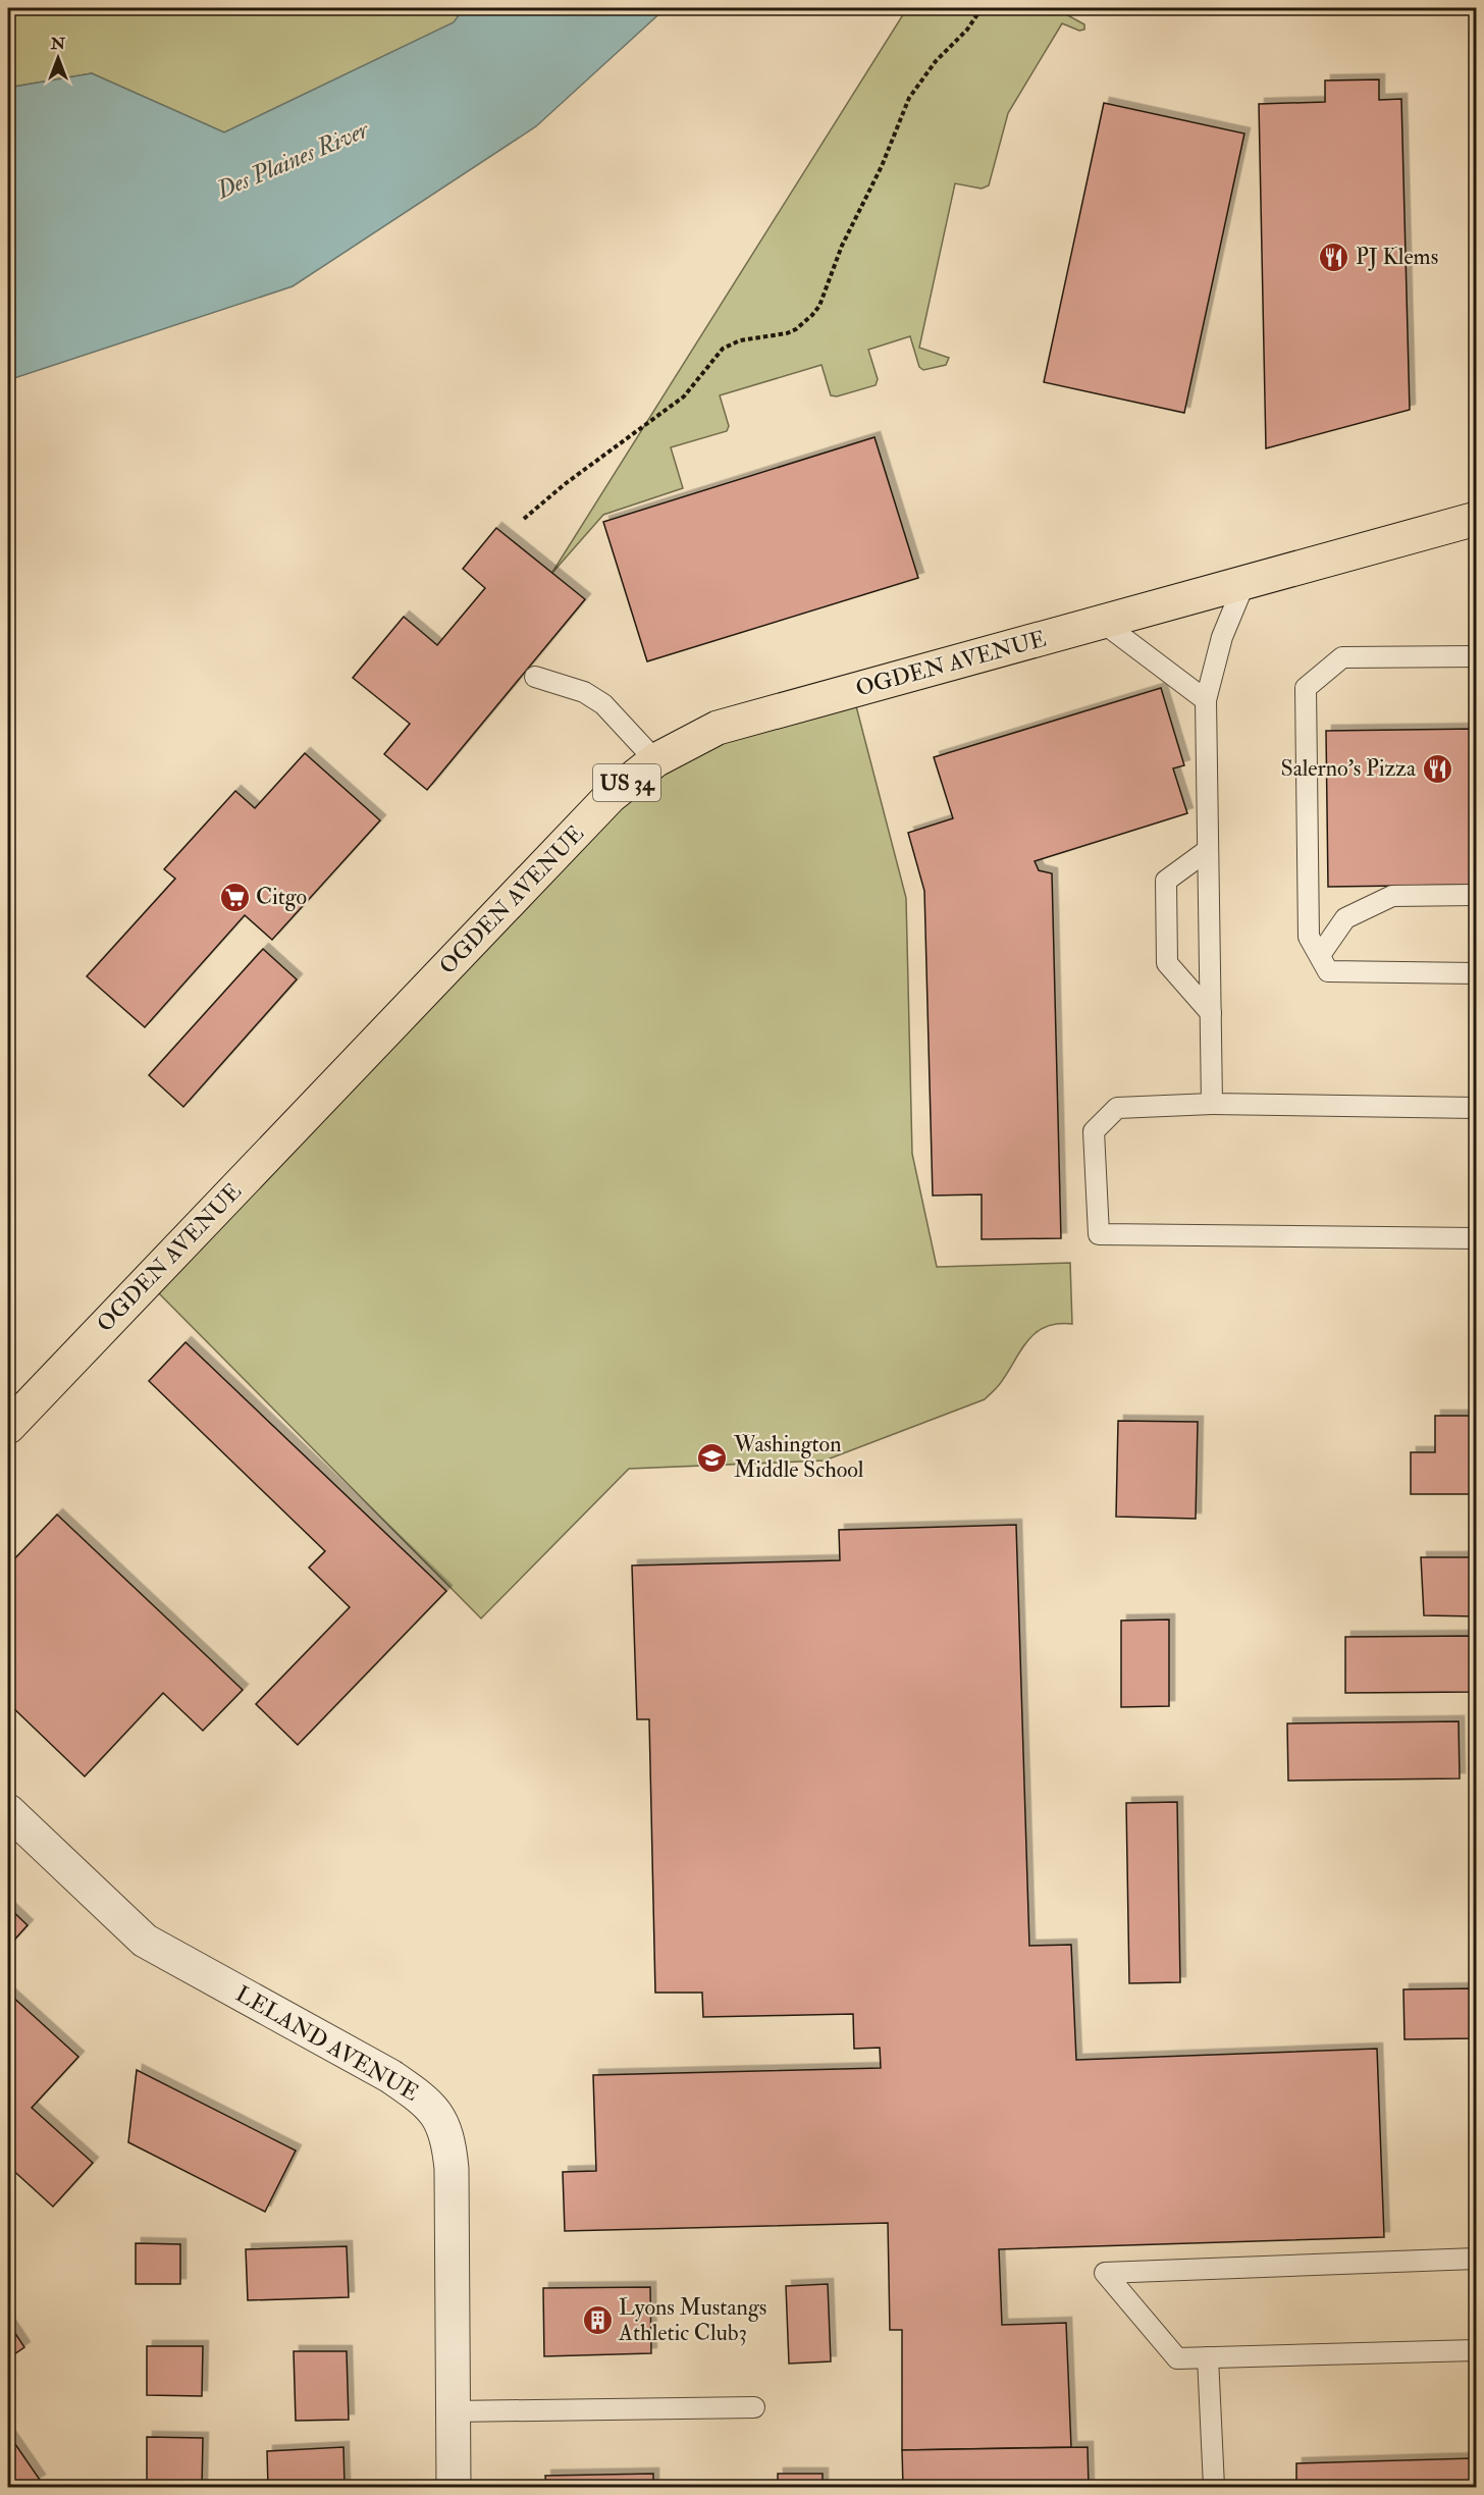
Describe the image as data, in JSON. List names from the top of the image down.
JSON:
{
  "streets": {
    "main road": ["OGDEN AVENUE", "US 34"],
    "street": ["LELAND AVENUE"]
  },
  "water": ["Des Plaines River"],
  "places": {
    "restaurant": ["PJ Klems", "Salerno's Pizza"],
    "supermarket": ["Citgo"],
    "school or university": ["Washington Middle School"],
    "building": ["Lyons Mustangs Athletic Club3"]
  },
  "north": "top"
}
